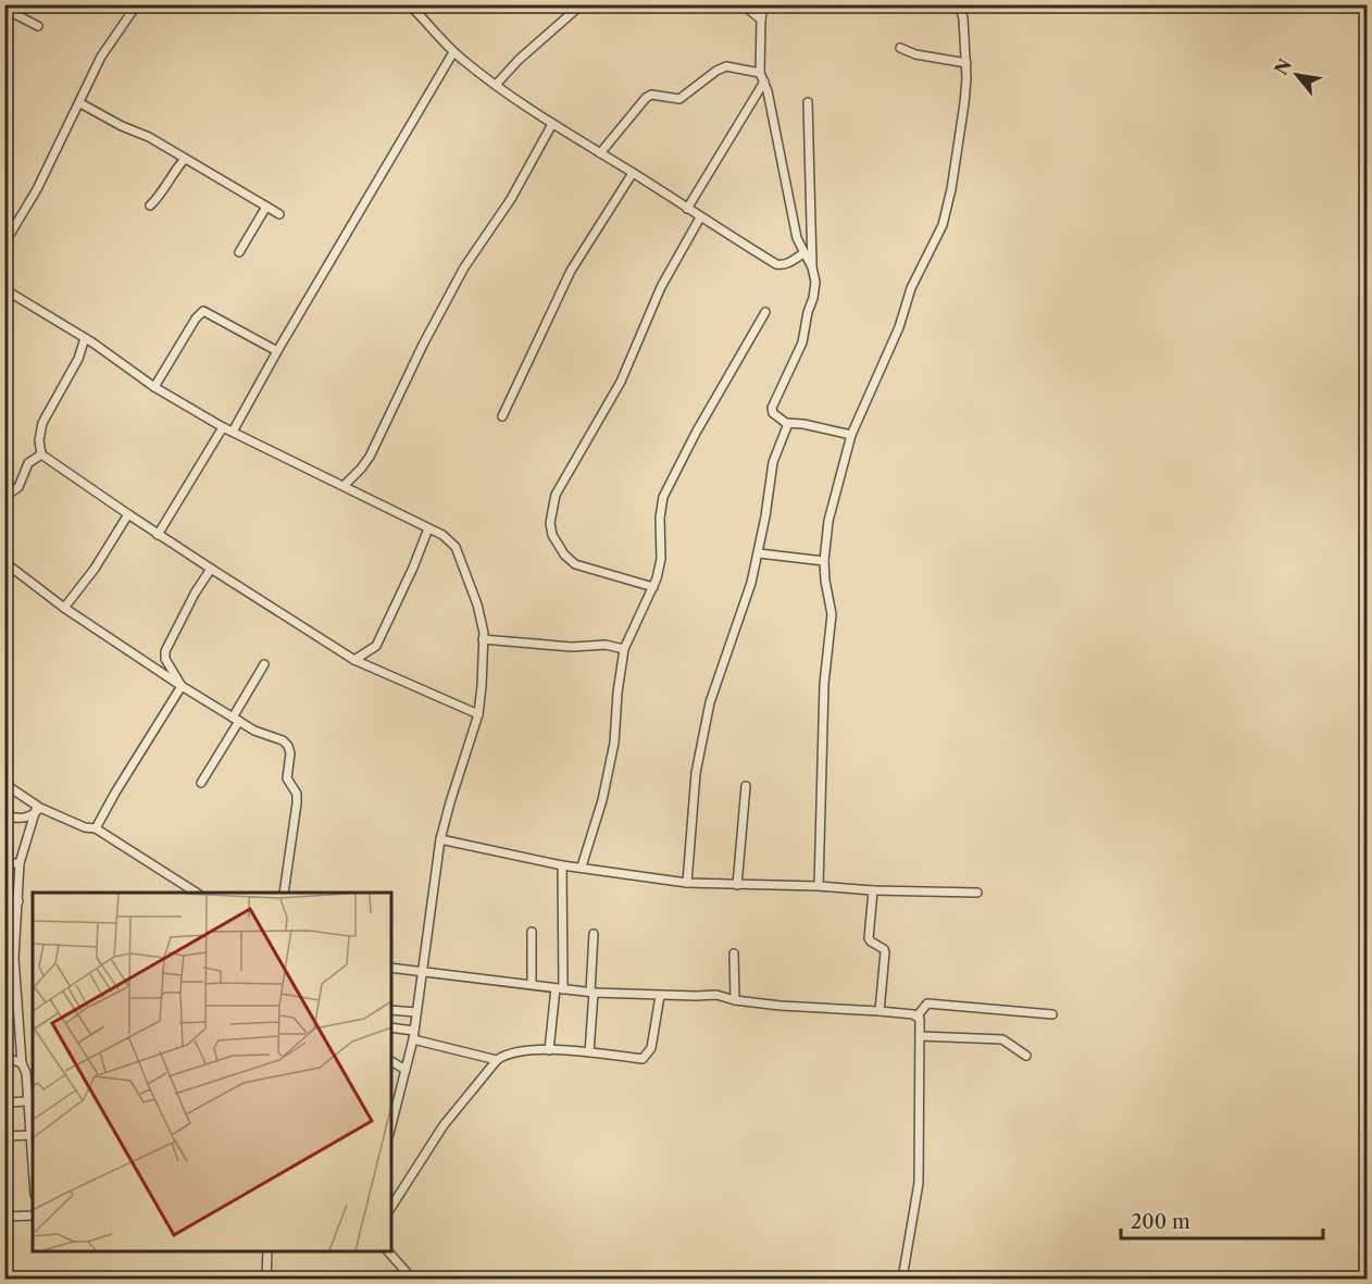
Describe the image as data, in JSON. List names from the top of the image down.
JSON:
{
  "scale_bar": "200 m",
  "north": "top left"
}
